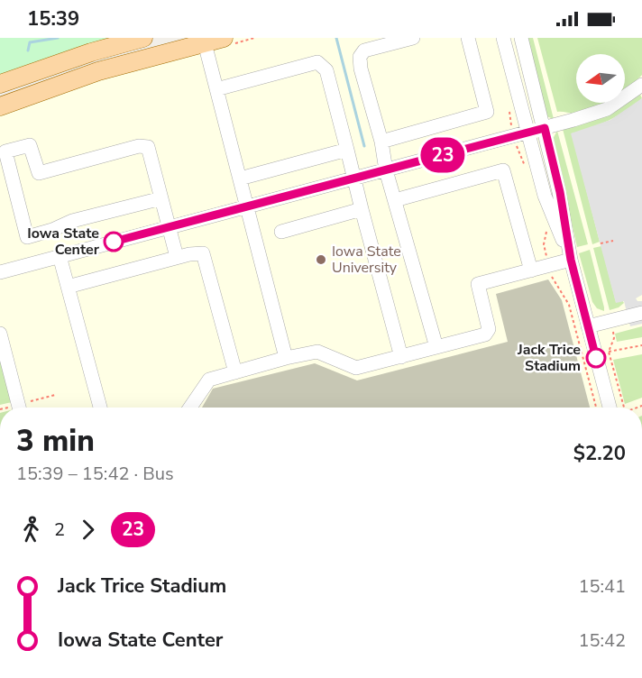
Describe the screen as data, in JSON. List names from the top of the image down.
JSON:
{
  "places": ["Iowa State Center", "Iowa State University", "Jack Trice Stadium"],
  "lines": ["bus line 23"],
  "north": "left",
  "page": {
    "status": "15:39",
    "on_map": "23",
    "heading": ["3 min", "15:39 – 15:42 · Bus", "$2.20"],
    "legs": ["2", "23"],
    "list": [
      {
        "name": "Jack Trice Stadium",
        "value": "15:41"
      },
      {
        "name": "Iowa State Center",
        "value": "15:42"
      }
    ]
  }
}
